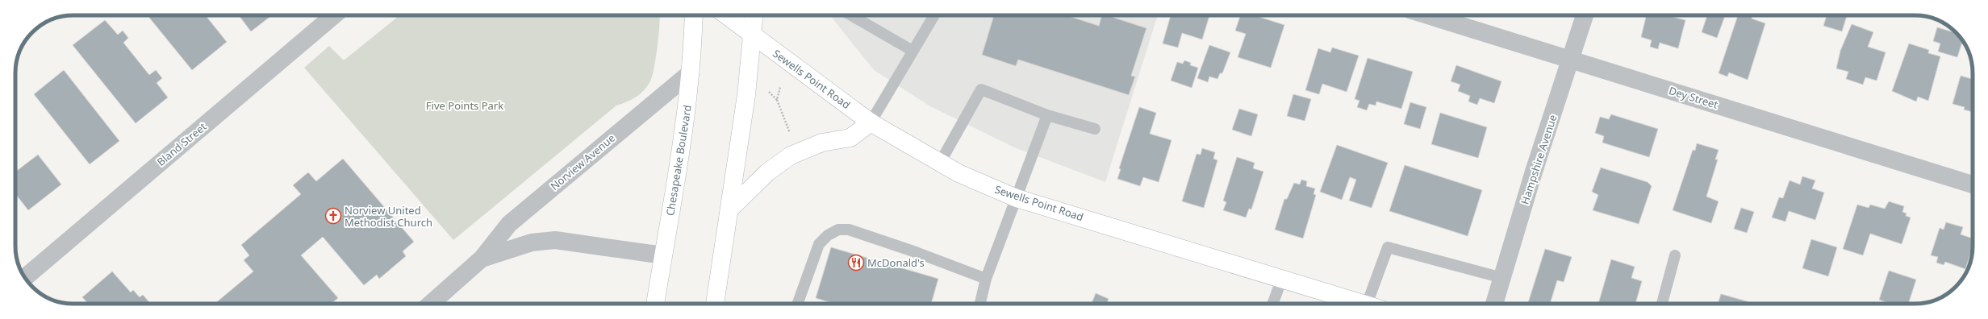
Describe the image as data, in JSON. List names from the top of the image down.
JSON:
{
  "streets": {
    "main road": ["Sewells Point Road", "Chesapeake Boulevard"],
    "street": [
      "Dey Street",
      "Bland Street",
      "Hampshire Avenue",
      "Norview Avenue"
    ]
  },
  "crossings": [
    ["Dey Street", "Hampshire Avenue"],
    ["Chesapeake Boulevard", "Norview Avenue"]
  ],
  "parks": ["Five Points Park"],
  "places": {
    "church": ["Norview United Methodist Church"],
    "restaurant": ["McDonald's"]
  }
}
